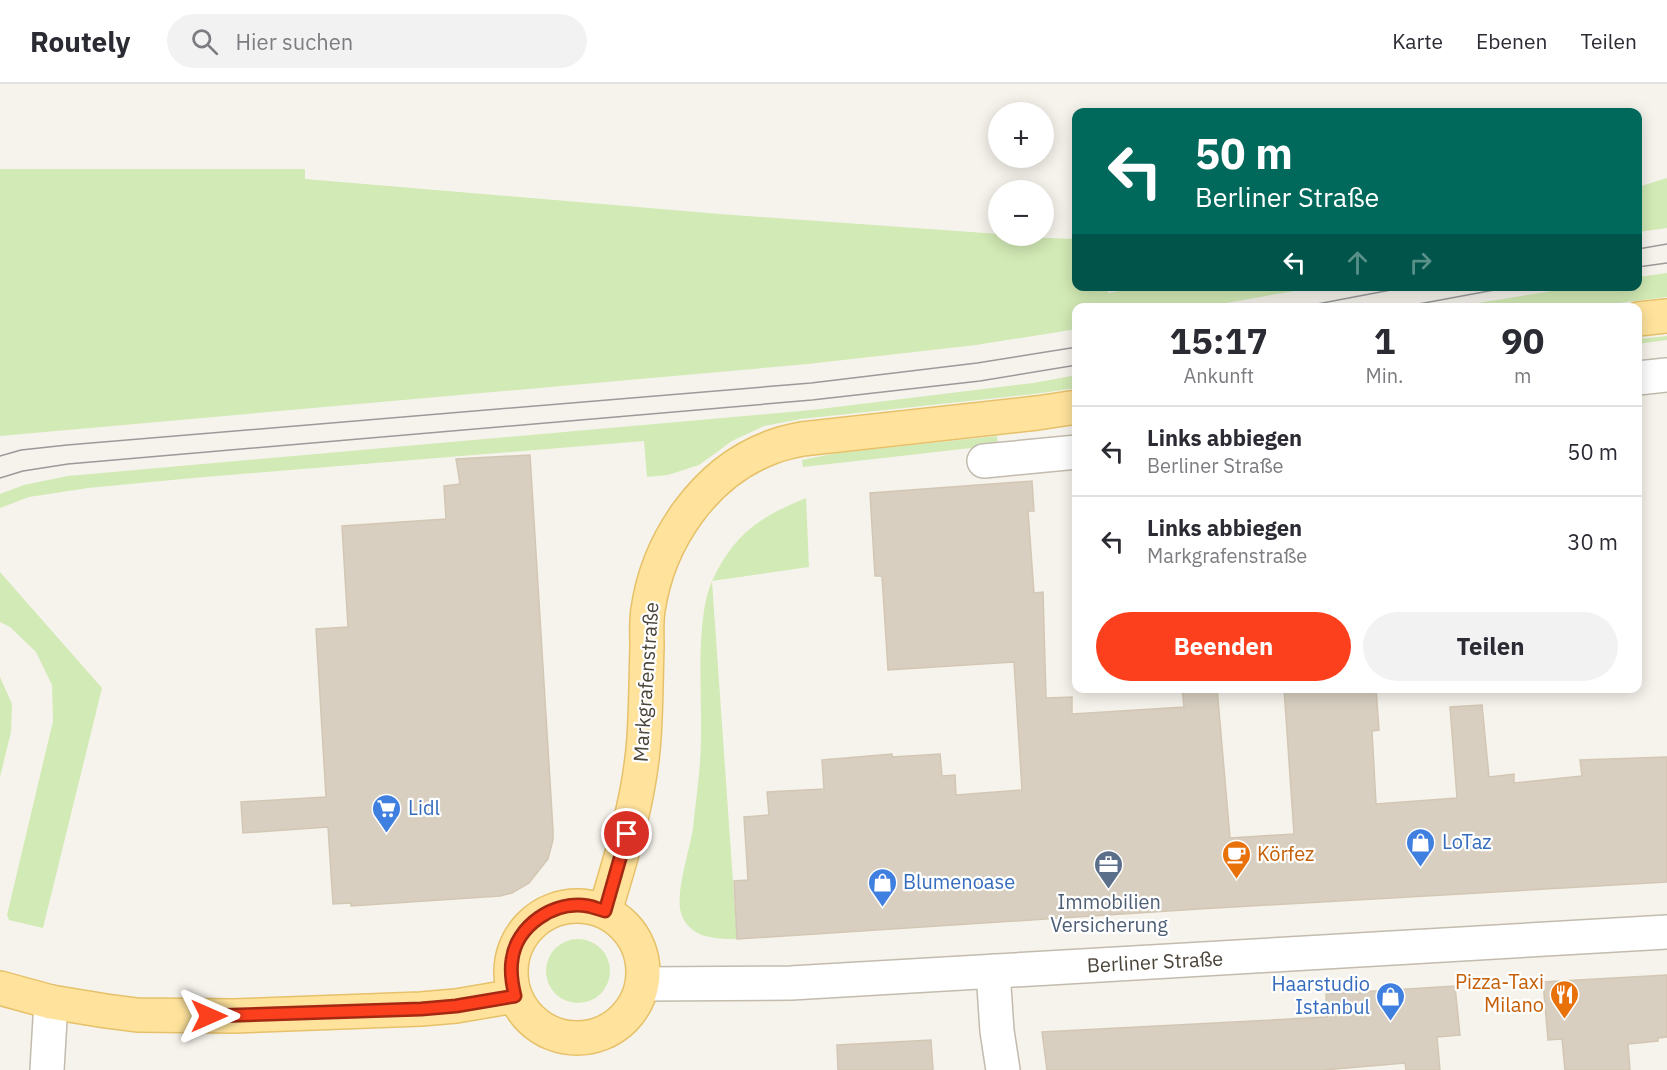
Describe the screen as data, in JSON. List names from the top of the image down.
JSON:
{
  "streets": {
    "main road": ["Markgrafenstraße"],
    "street": ["Berliner Straße"]
  },
  "crossings": [
    ["Markgrafenstraße", "Berliner Straße"]
  ],
  "places": {
    "supermarket": ["Lidl"],
    "shop": ["LoTaz", "Blumenoase", "Haarstudio Istanbul"],
    "cafe": ["Körfez"],
    "office": ["Immobilien Versicherung"],
    "restaurant": ["Pizza-Taxi Milano"]
  },
  "page": {
    "header": "Routely",
    "search": "Hier suchen",
    "nav": ["Karte", "Ebenen", "Teilen"],
    "map_buttons": ["+", "−"],
    "turn": ["50 m", "Berliner Straße"],
    "eta": [
      "15:17",
      "Ankunft",
      "1",
      "Min.",
      "90",
      "m"
    ],
    "list": [
      {
        "name": "Links abbiegen",
        "note": "Berliner Straße",
        "value": "50 m"
      },
      {
        "name": "Links abbiegen",
        "note": "Markgrafenstraße",
        "value": "30 m"
      }
    ],
    "buttons": ["Beenden", "Teilen"]
  }
}
